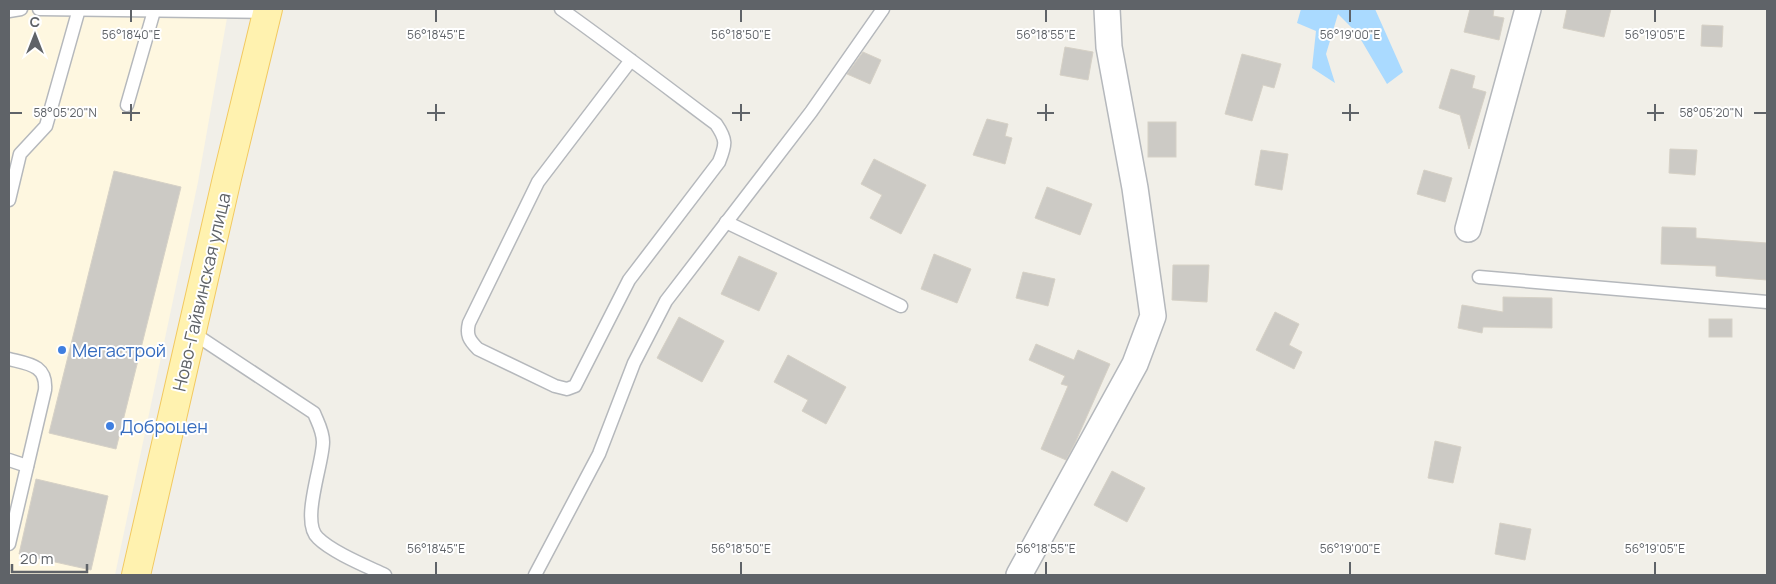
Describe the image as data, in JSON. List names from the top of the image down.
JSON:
{
  "streets": {
    "main road": ["Ново-Гайвинская улица"]
  },
  "places": ["Мегастрой", "Доброцен"],
  "scale_bar": "20 m",
  "north": "top",
  "coordinates": [
    "56°18'40\"E",
    "56°18'45\"E",
    "56°18'50\"E",
    "56°18'55\"E",
    "56°19'00\"E",
    "56°19'05\"E",
    "58°05'20\"N"
  ]
}
